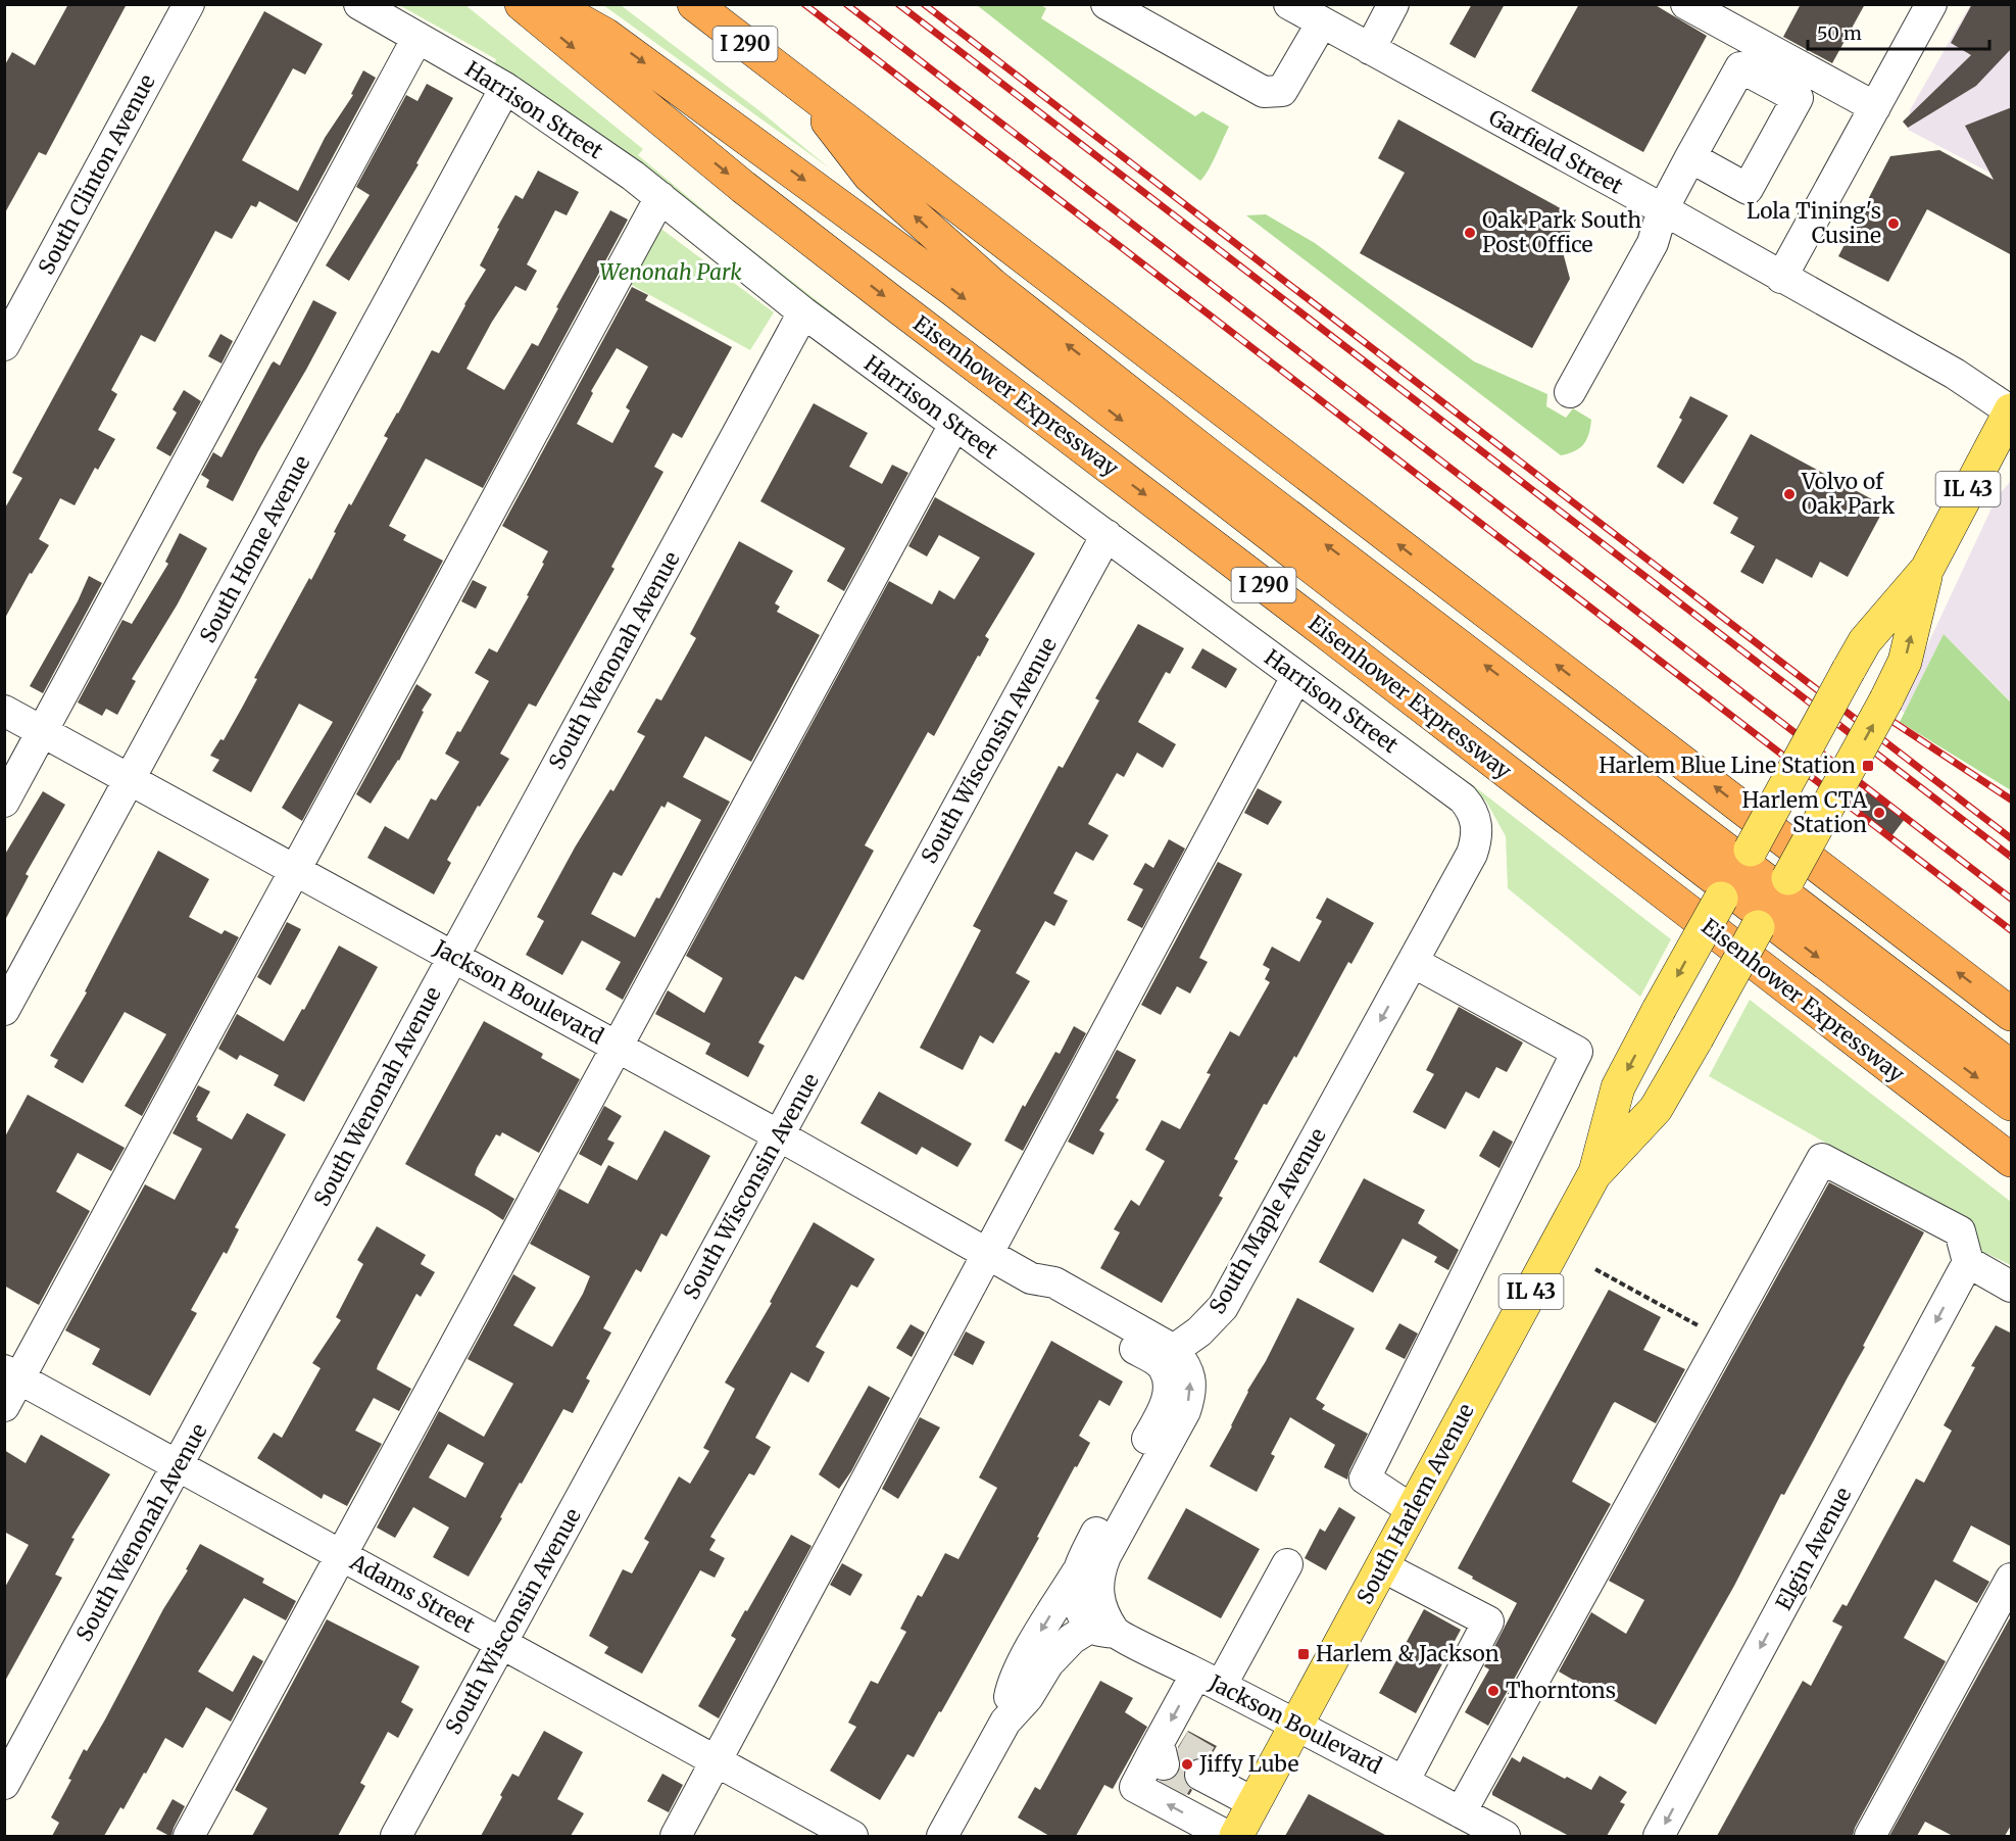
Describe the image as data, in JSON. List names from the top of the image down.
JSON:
{
  "streets": {
    "highway": ["I 290", "Eisenhower Expressway"],
    "main road": ["IL 43", "South Harlem Avenue"],
    "street": [
      "Harrison Street",
      "Garfield Street",
      "South Clinton Avenue",
      "South Home Avenue",
      "South Wenonah Avenue",
      "South Wisconsin Avenue",
      "Jackson Boulevard",
      "South Maple Avenue",
      "Elgin Avenue",
      "Adams Street"
    ]
  },
  "crossings": [
    ["Harrison Street", "South Home Avenue"],
    ["Harrison Street", "South Wenonah Avenue"],
    ["Harrison Street", "South Wisconsin Avenue"],
    ["Harrison Street", "South Maple Avenue"],
    ["Garfield Street", "South Harlem Avenue"],
    ["South Home Avenue", "Jackson Boulevard"],
    ["South Wenonah Avenue", "Jackson Boulevard"],
    ["South Wenonah Avenue", "Adams Street"],
    ["South Wisconsin Avenue", "Jackson Boulevard"],
    ["South Wisconsin Avenue", "Adams Street"],
    ["Jackson Boulevard", "South Maple Avenue"],
    ["Jackson Boulevard", "South Harlem Avenue"]
  ],
  "parks": ["Wenonah Park"],
  "places": {
    "other": [
      "Lola Tining's Cusine",
      "Oak Park South Post Office",
      "Volvo of Oak Park",
      "Harlem CTA Station",
      "Thorntons",
      "Jiffy Lube"
    ],
    "transit": ["Harlem Blue Line Station", "Harlem & Jackson"]
  },
  "scale_bar": "50 m"
}
